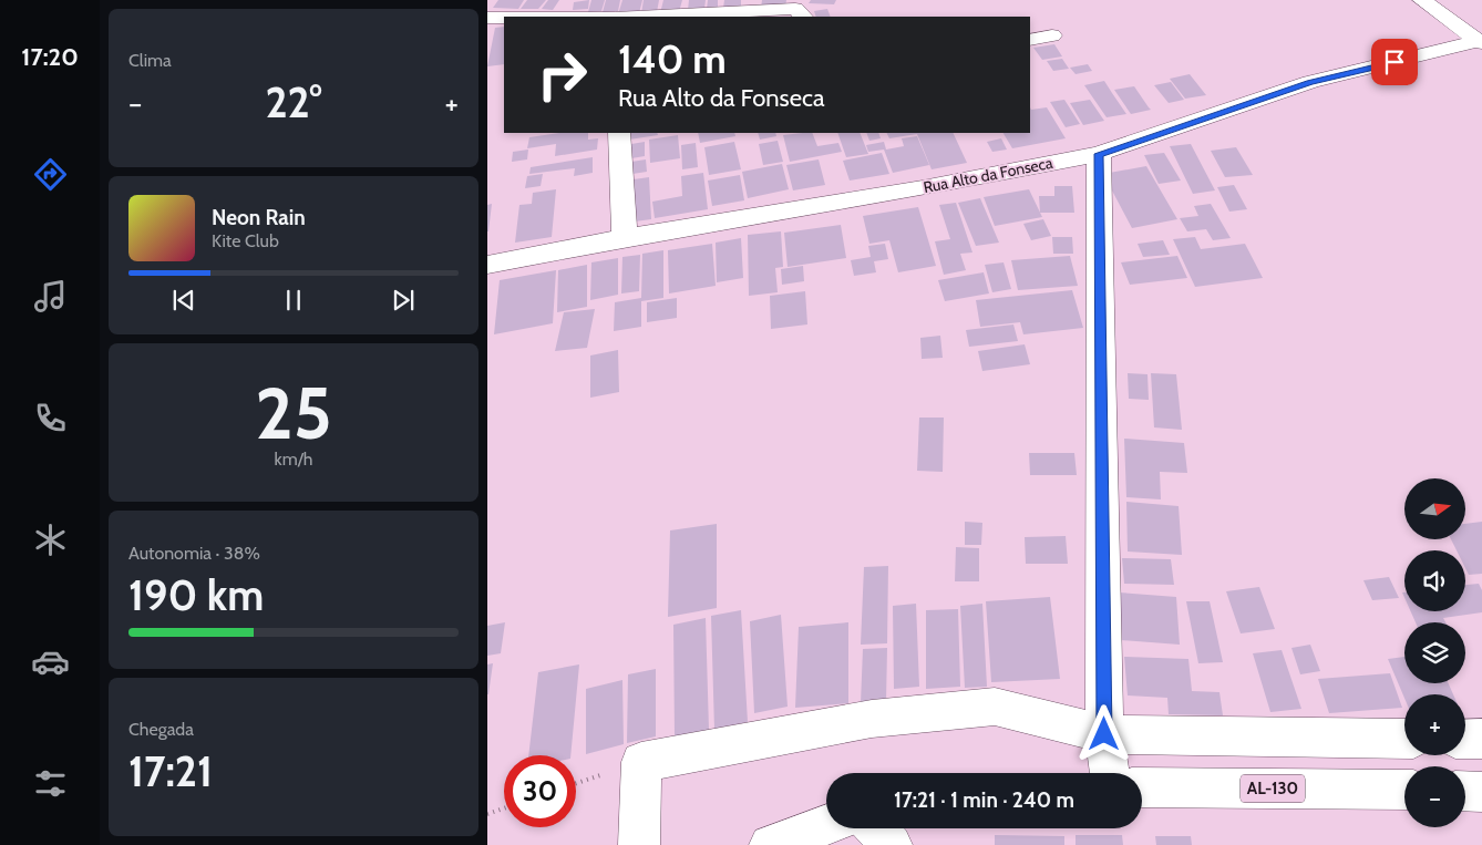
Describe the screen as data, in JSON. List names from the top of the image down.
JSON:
{
  "streets": {
    "street": ["Rua Alto da Fonseca", "AL-130"]
  },
  "north": "right",
  "page": {
    "tabs": "17:20",
    "tile": [
      "Clima",
      ["25", "km/h"],
      ["Autonomia · 38%", "190 km"],
      ["Chegada", "17:21"]
    ],
    "turn": ["140 m", "Rua Alto da Fonseca"],
    "heat": ["−", "22°", "+"],
    "song": ["Neon Rain", "Kite Club"],
    "map_buttons": ["+", "−"],
    "limit": "30",
    "trip": "17:21 · 1 min · 240 m"
  }
}
